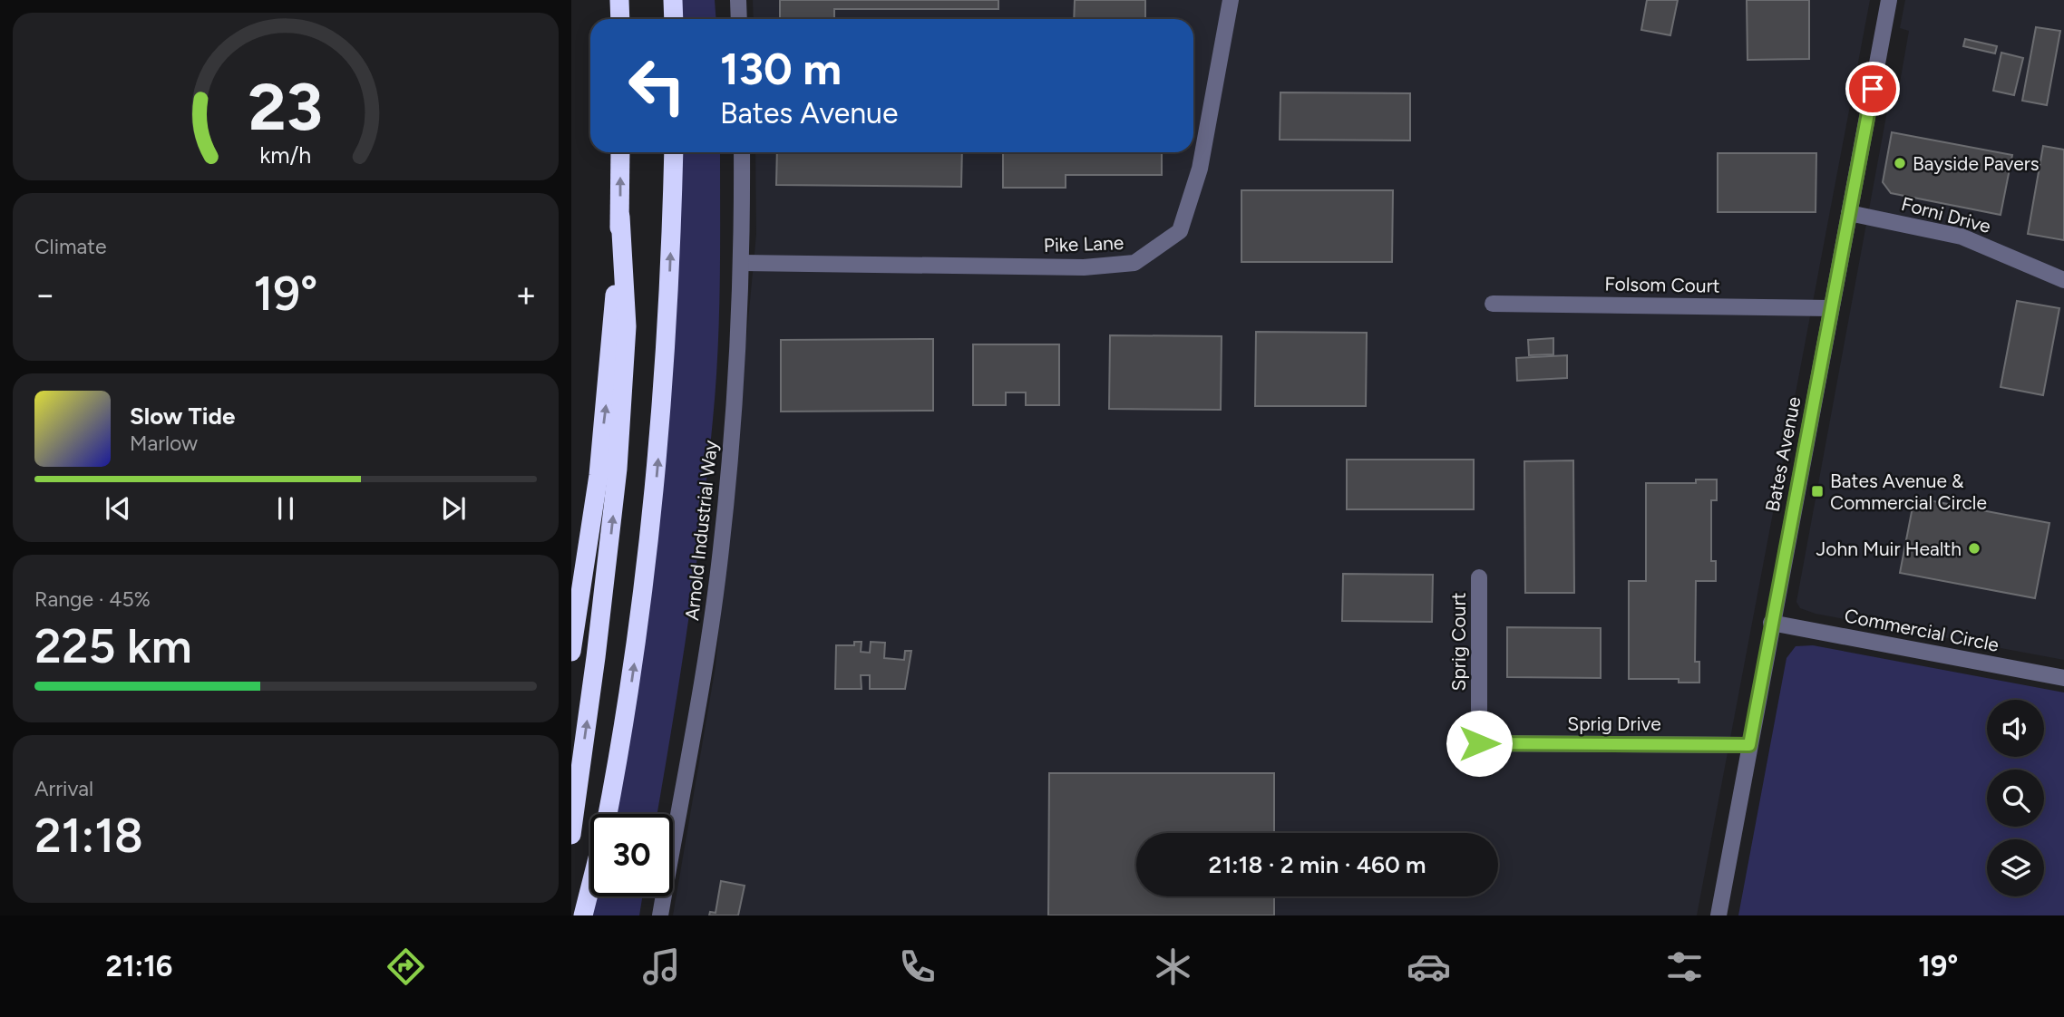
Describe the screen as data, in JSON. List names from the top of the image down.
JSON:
{
  "streets": {
    "street": [
      "Forni Drive",
      "Pike Lane",
      "Folsom Court",
      "Bates Avenue",
      "Arnold Industrial Way",
      "Commercial Circle",
      "Sprig Court",
      "Sprig Drive"
    ]
  },
  "crossings": [
    ["Forni Drive", "Bates Avenue"],
    ["Pike Lane", "Arnold Industrial Way"],
    ["Folsom Court", "Bates Avenue"],
    ["Bates Avenue", "Commercial Circle"],
    ["Bates Avenue", "Sprig Drive"],
    ["Sprig Court", "Sprig Drive"]
  ],
  "places": {
    "other": ["Bayside Pavers", "John Muir Health"],
    "transit": ["Bates Avenue & Commercial Circle"]
  },
  "page": {
    "turn": ["130 m", "Bates Avenue"],
    "tile": [
      "Climate",
      ["Range · 45%", "225 km"],
      ["Arrival", "21:18"]
    ],
    "heat": ["−", "19°", "+"],
    "song": ["Slow Tide", "Marlow"],
    "limit": "30",
    "trip": "21:18 · 2 min · 460 m",
    "tabs": ["21:16", "19°"],
    "gauge": ["23", "km/h"]
  }
}
